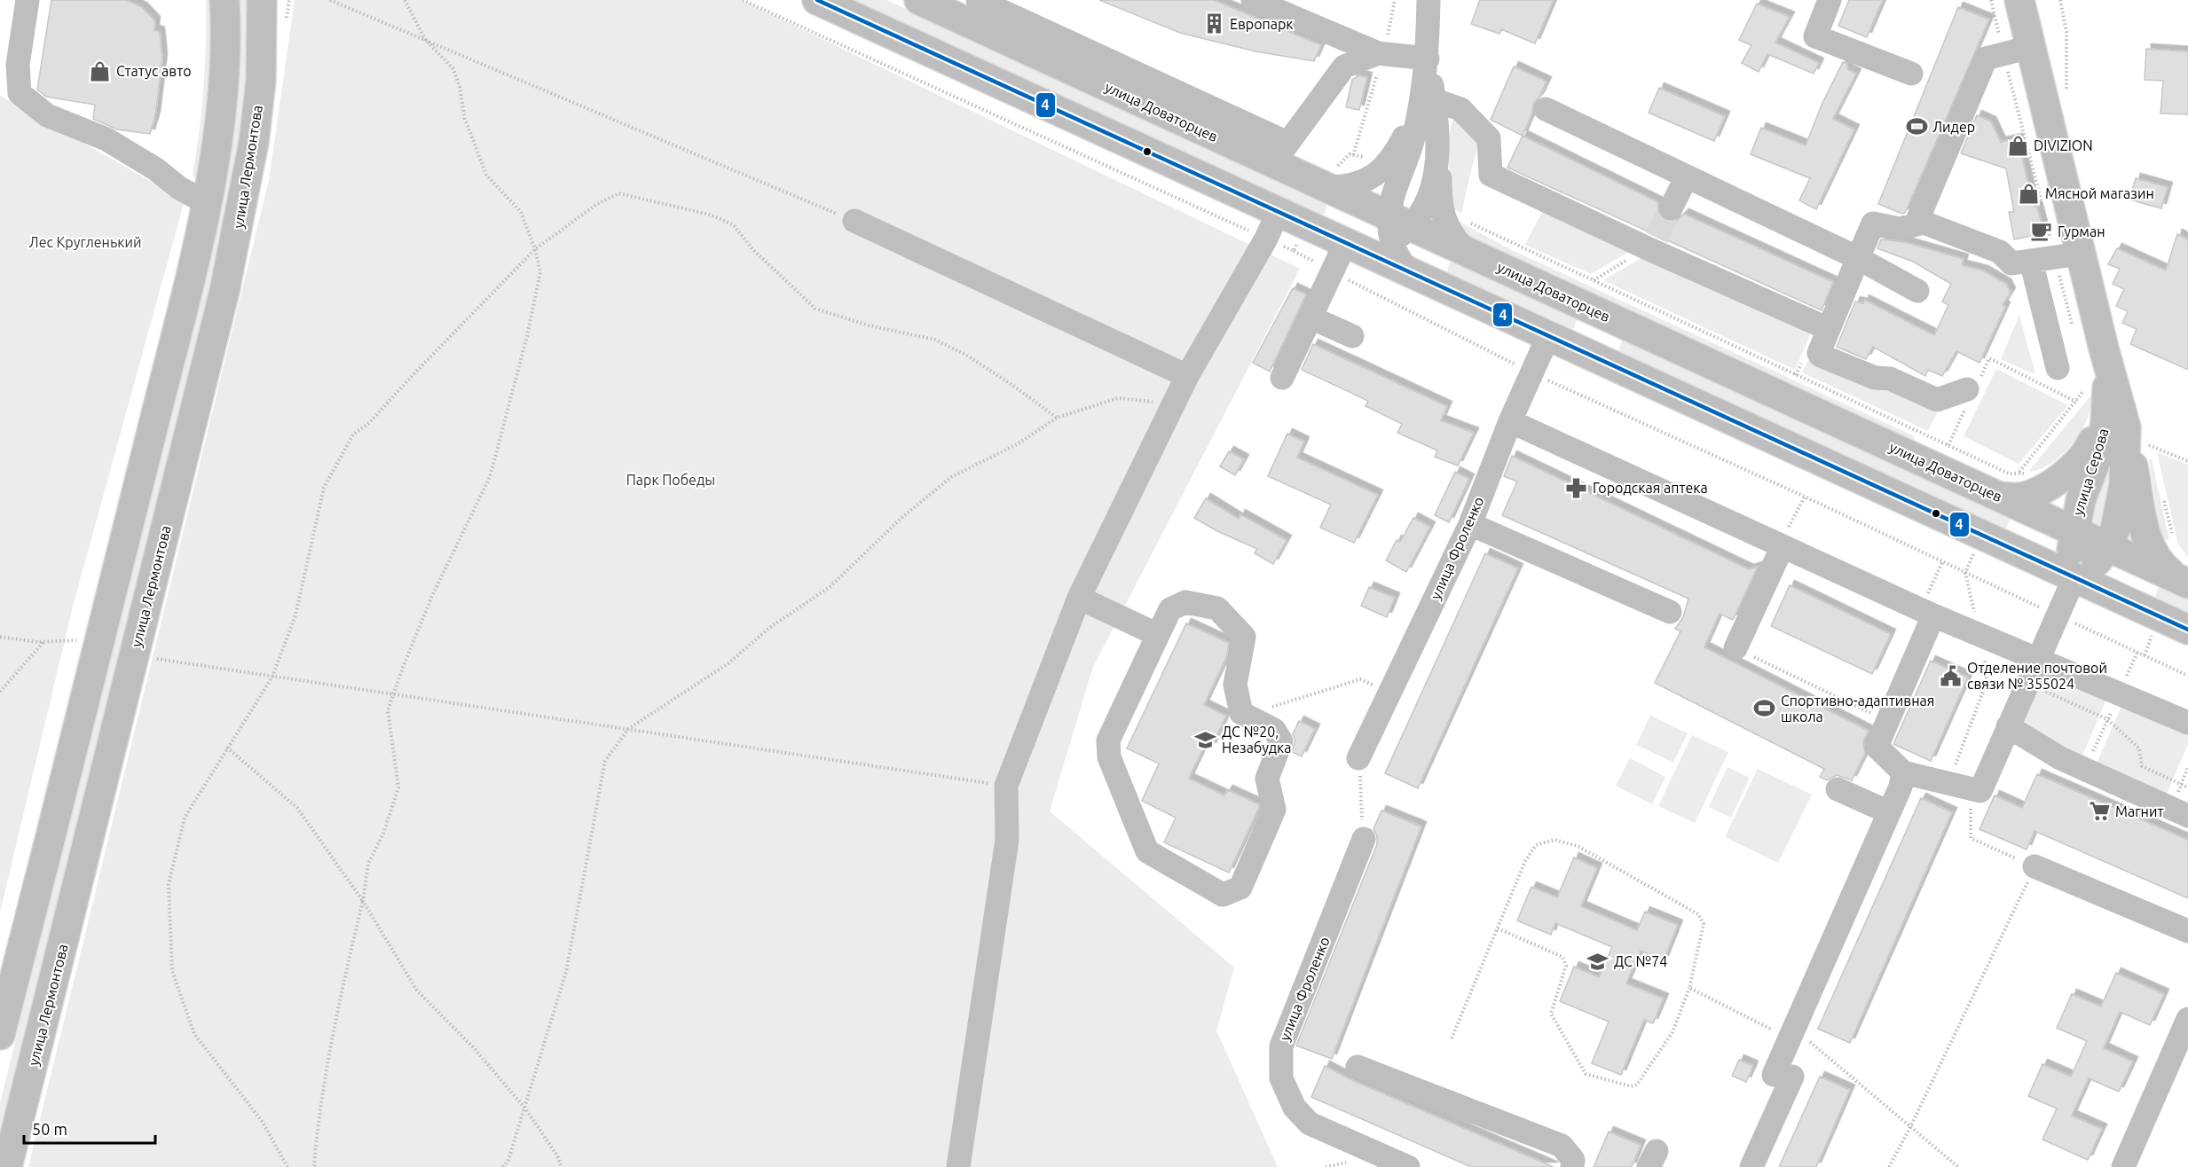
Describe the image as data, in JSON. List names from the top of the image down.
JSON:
{
  "streets": {
    "main road": ["улица Доваторцев", "улица Лермонтова", "улица Серова"],
    "street": ["улица Фроленко"]
  },
  "crossings": [
    ["улица Доваторцев", "улица Серова"]
  ],
  "parks": ["Лес Кругленький", "Парк Победы"],
  "places": {
    "building": ["Европарк"],
    "shop": ["Статус авто", "DIVIZION", "Мясной магазин"],
    "sports": ["Лидер", "Спортивно-адаптивная школа"],
    "cafe": ["Гурман"],
    "pharmacy": ["Городская аптека"],
    "public building": ["Отделение почтовой связи № 355024"],
    "school or university": ["ДС №20, Незабудка", "ДС №74"],
    "supermarket": ["Магнит"]
  },
  "lines": ["transit line 4"],
  "scale_bar": "50 m"
}
